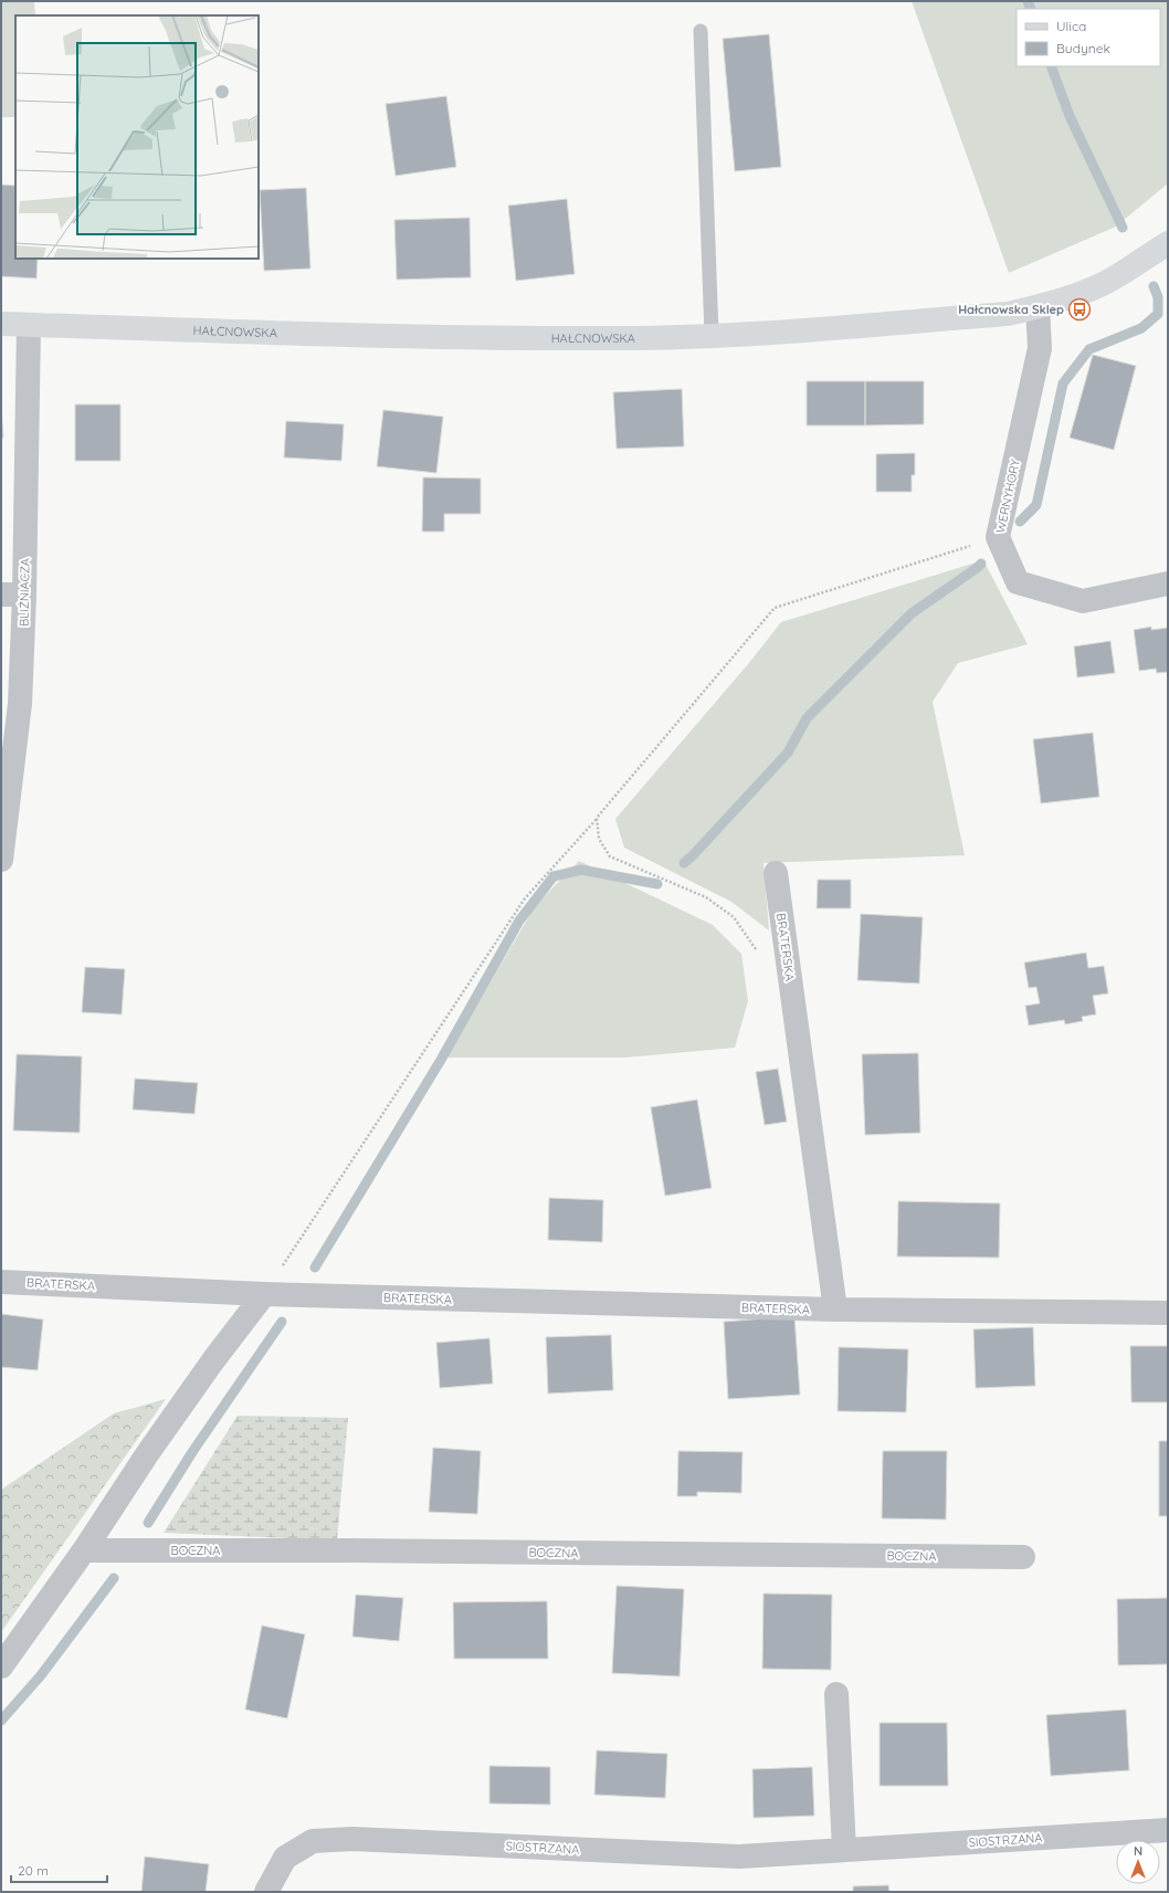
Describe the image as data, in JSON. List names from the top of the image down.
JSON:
{
  "streets": {
    "street": [
      "HAŁCNOWSKA",
      "WERNYHORY",
      "BLIŹNIACZA",
      "BRATERSKA",
      "BOCZNA",
      "SIOSTRZANA"
    ]
  },
  "crossings": [
    ["HAŁCNOWSKA", "WERNYHORY"],
    ["HAŁCNOWSKA", "BLIŹNIACZA"]
  ],
  "places": {
    "bus stop": ["Hałcnowska Sklep"]
  },
  "legend": ["Ulica", "Budynek"],
  "scale_bar": "20 m",
  "north": "top"
}
